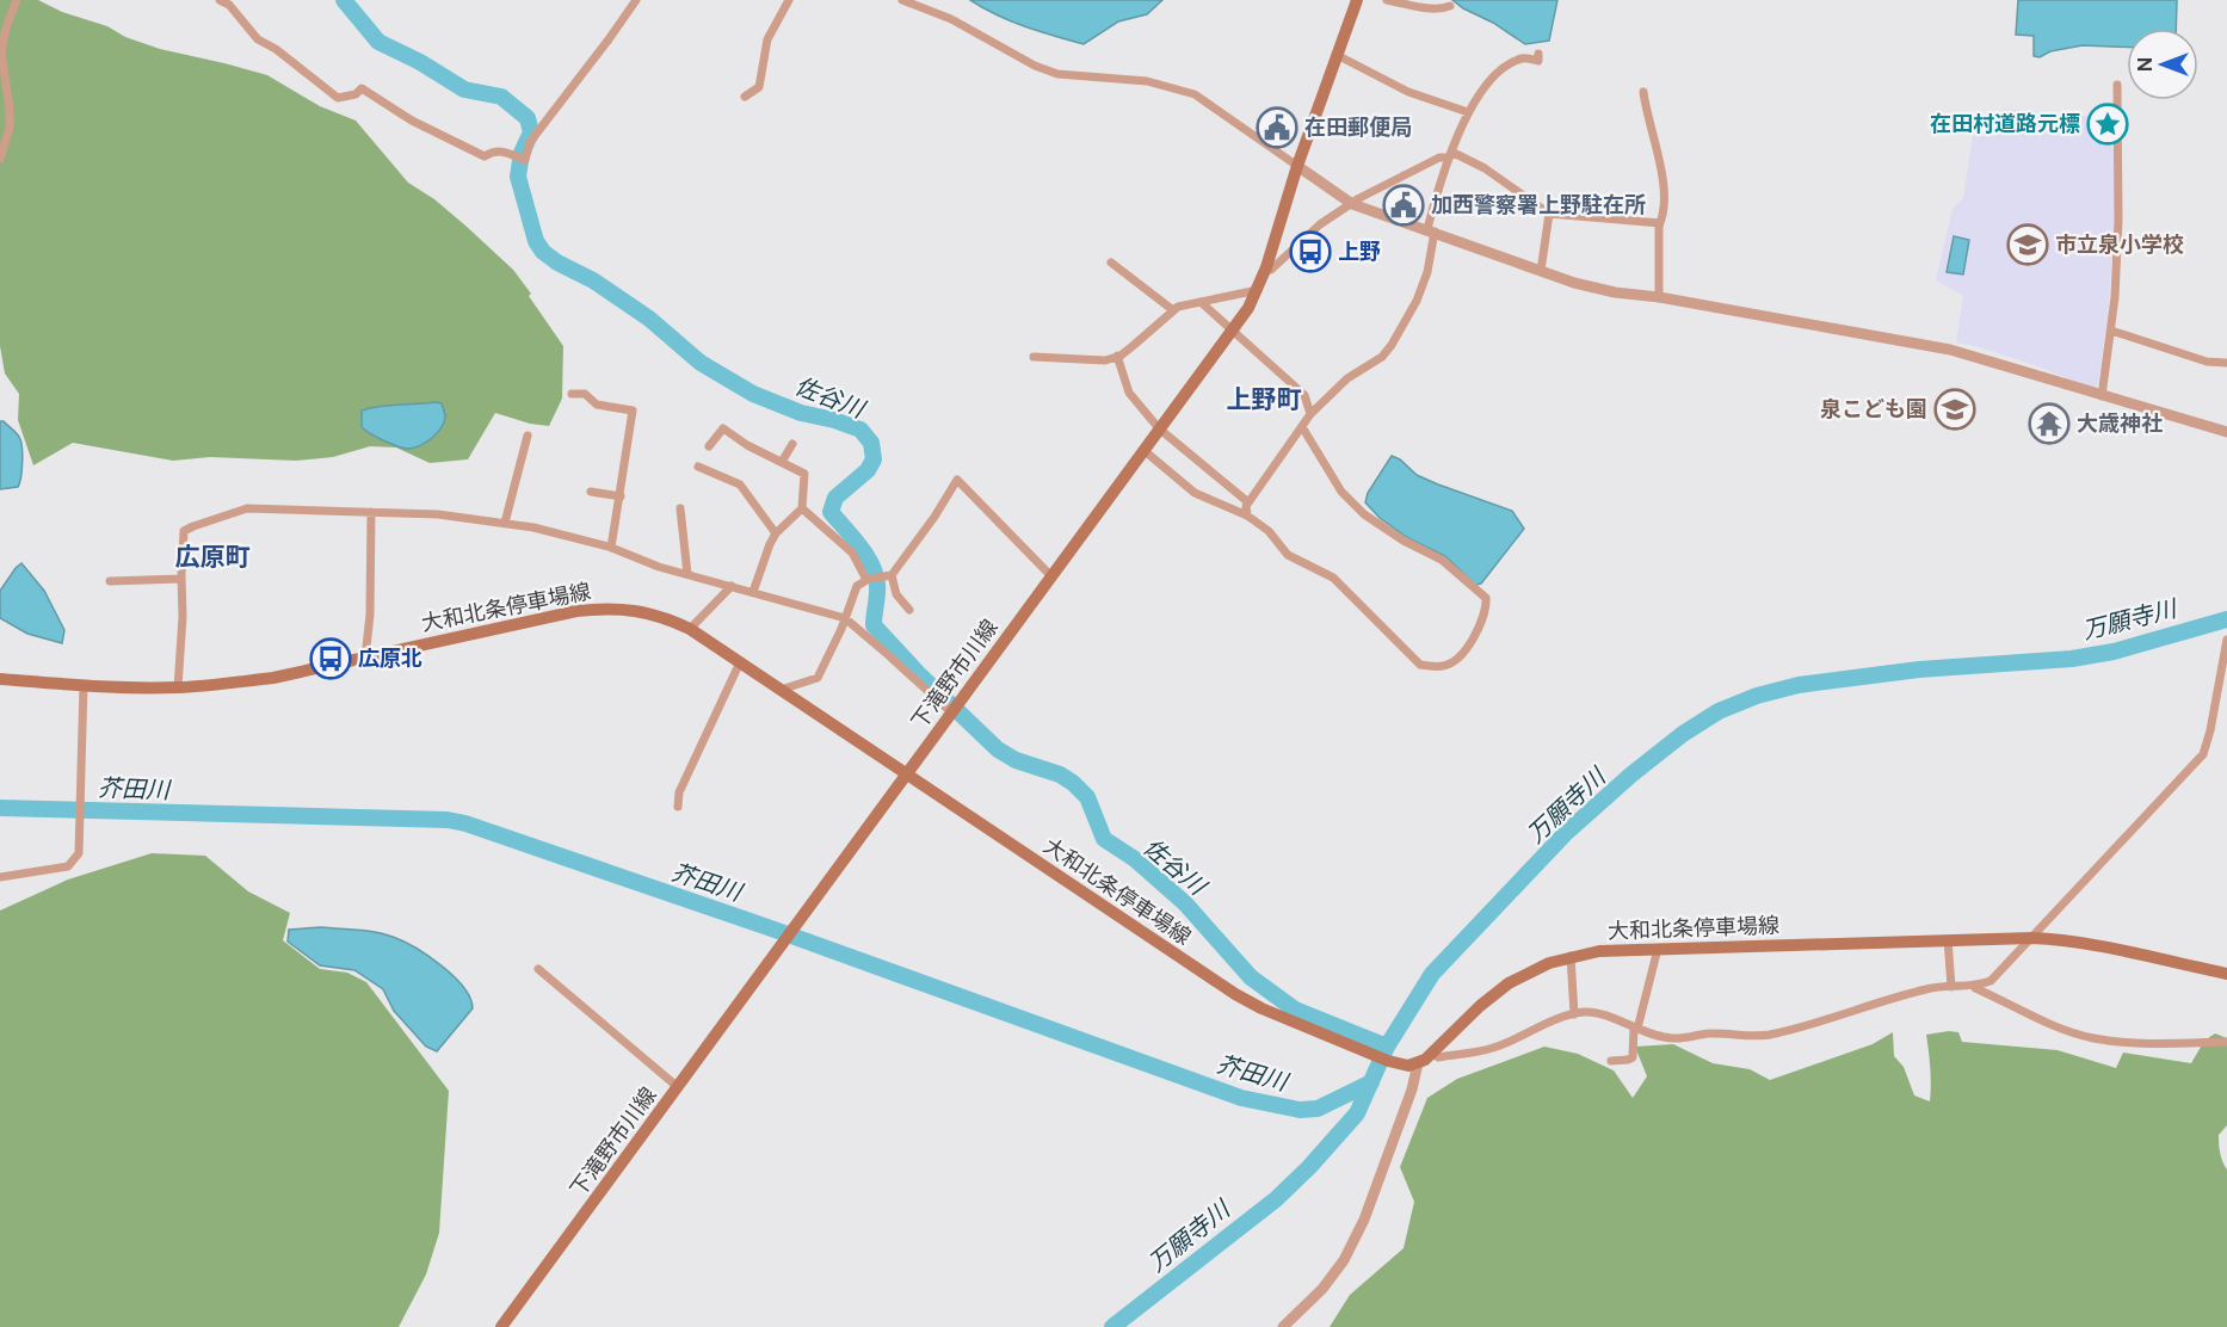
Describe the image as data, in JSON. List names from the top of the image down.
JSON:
{
  "streets": {
    "main road": ["大和北条停車場線", "下滝野市川線"]
  },
  "crossings": [
    ["大和北条停車場線", "下滝野市川線"]
  ],
  "districts": ["上野町", "広原町"],
  "water": ["佐谷川", "万願寺川", "芥田川"],
  "places": {
    "place": ["在田村道路元標"],
    "public building": ["在田郵便局", "加西警察署上野駐在所"],
    "school or university": ["市立泉小学校", "泉こども園"],
    "bus stop": ["上野", "広原北"],
    "temple": ["大歳神社"]
  },
  "north": "left"
}
